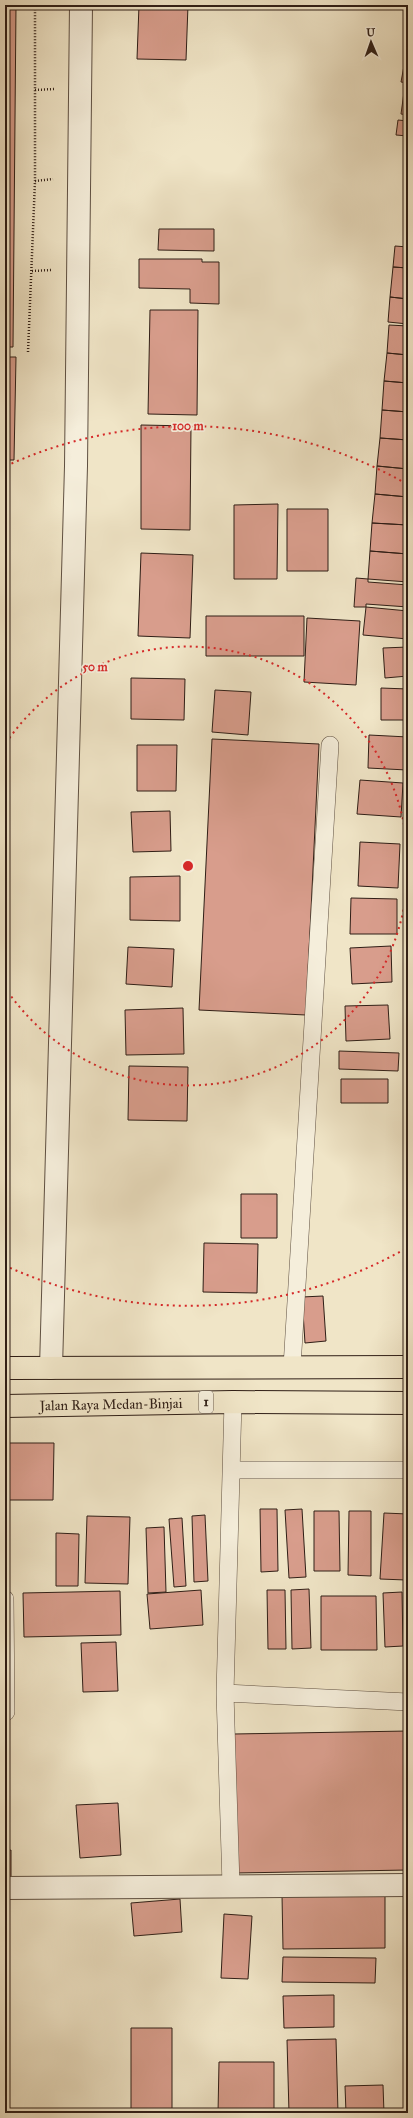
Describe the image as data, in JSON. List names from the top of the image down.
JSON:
{
  "streets": {
    "highway": ["1", "Jalan Raya Medan-Binjai"]
  },
  "north": "top",
  "rings": ["100 m", "50 m"]
}
